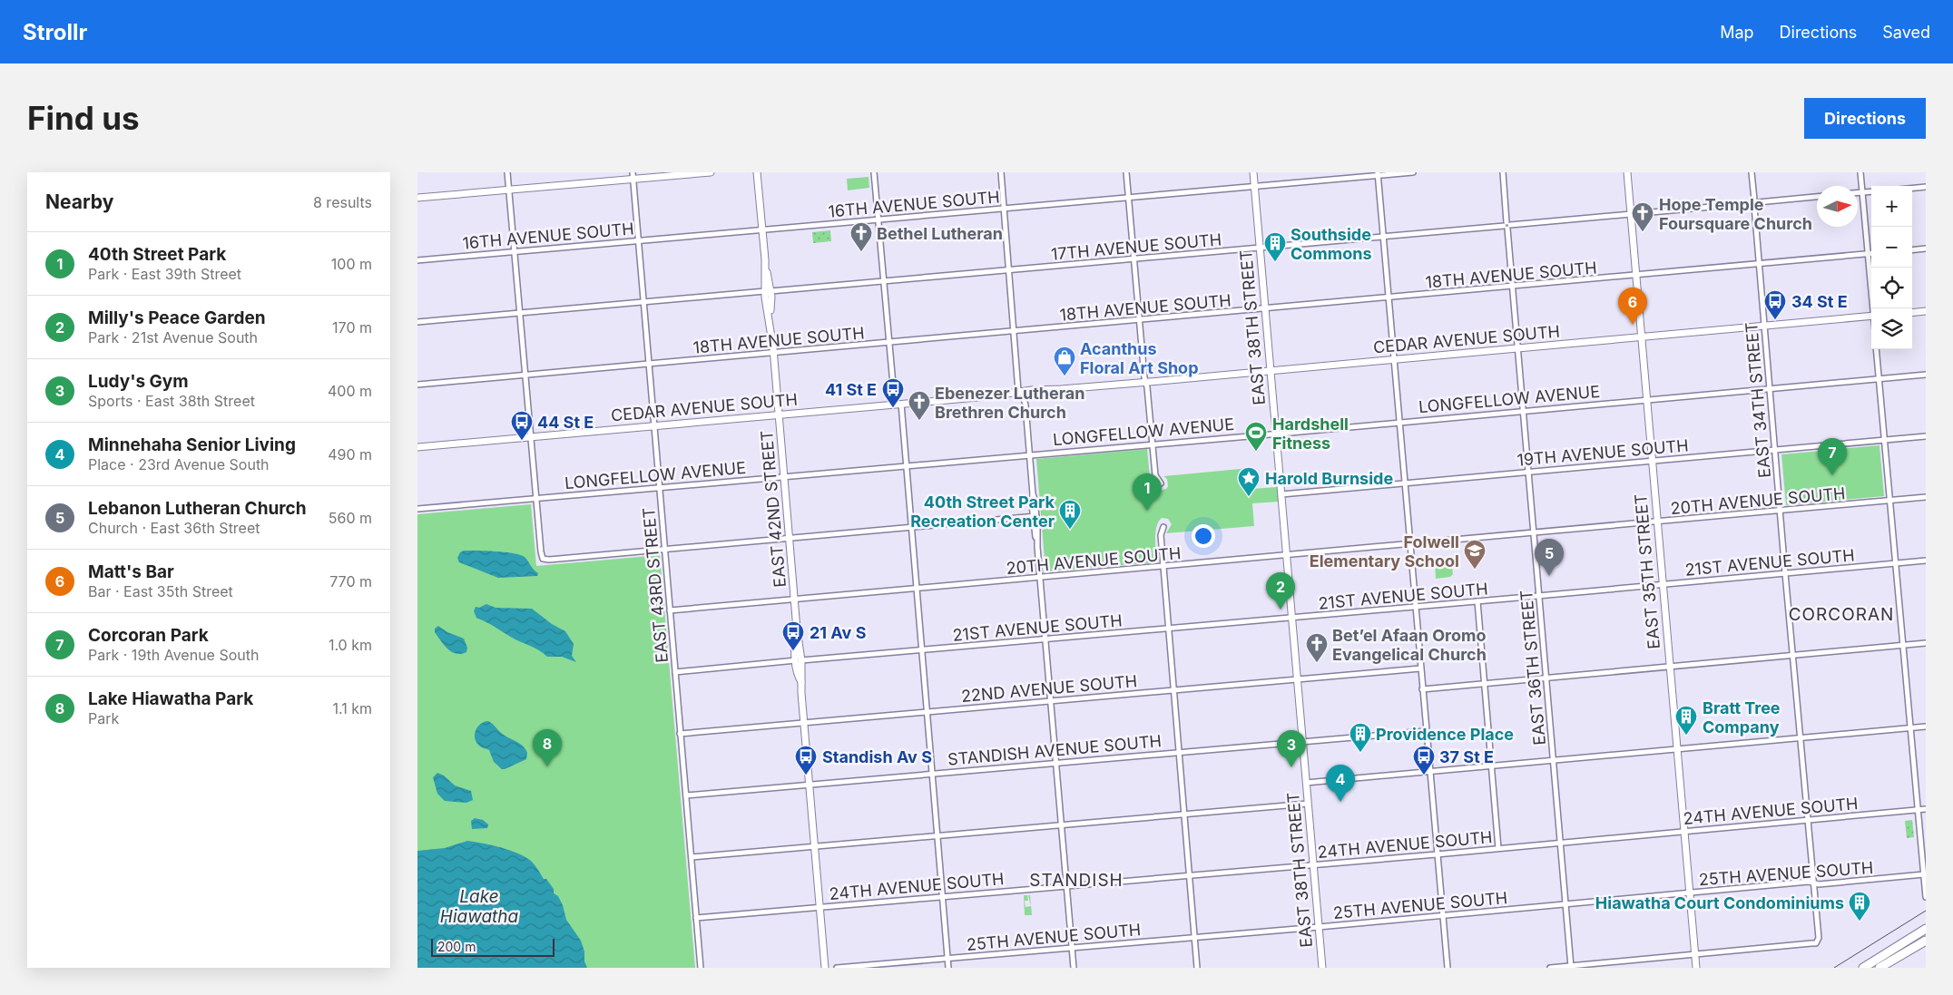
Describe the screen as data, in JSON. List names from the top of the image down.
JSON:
{
  "streets": {
    "street": [
      "16TH AVENUE SOUTH",
      "17TH AVENUE SOUTH",
      "18TH AVENUE SOUTH",
      "EAST 38TH STREET",
      "CEDAR AVENUE SOUTH",
      "LONGFELLOW AVENUE",
      "EAST 34TH STREET",
      "19TH AVENUE SOUTH",
      "20TH AVENUE SOUTH",
      "EAST 42ND STREET",
      "21ST AVENUE SOUTH",
      "EAST 35TH STREET",
      "EAST 43RD STREET",
      "EAST 36TH STREET",
      "22ND AVENUE SOUTH",
      "STANDISH AVENUE SOUTH",
      "24TH AVENUE SOUTH",
      "25TH AVENUE SOUTH"
    ]
  },
  "crossings": [
    ["16TH AVENUE SOUTH", "EAST 38TH STREET"],
    ["16TH AVENUE SOUTH", "EAST 42ND STREET"],
    ["16TH AVENUE SOUTH", "EAST 43RD STREET"],
    ["17TH AVENUE SOUTH", "EAST 38TH STREET"],
    ["17TH AVENUE SOUTH", "EAST 34TH STREET"],
    ["17TH AVENUE SOUTH", "EAST 42ND STREET"],
    ["17TH AVENUE SOUTH", "EAST 35TH STREET"],
    ["17TH AVENUE SOUTH", "EAST 43RD STREET"],
    ["17TH AVENUE SOUTH", "EAST 36TH STREET"],
    ["18TH AVENUE SOUTH", "EAST 38TH STREET"],
    ["18TH AVENUE SOUTH", "EAST 34TH STREET"],
    ["18TH AVENUE SOUTH", "EAST 42ND STREET"],
    ["18TH AVENUE SOUTH", "EAST 35TH STREET"],
    ["18TH AVENUE SOUTH", "EAST 43RD STREET"],
    ["18TH AVENUE SOUTH", "EAST 36TH STREET"],
    ["EAST 38TH STREET", "CEDAR AVENUE SOUTH"],
    ["EAST 38TH STREET", "LONGFELLOW AVENUE"],
    ["EAST 38TH STREET", "19TH AVENUE SOUTH"],
    ["EAST 38TH STREET", "20TH AVENUE SOUTH"],
    ["EAST 38TH STREET", "21ST AVENUE SOUTH"],
    ["EAST 38TH STREET", "22ND AVENUE SOUTH"],
    ["EAST 38TH STREET", "STANDISH AVENUE SOUTH"],
    ["EAST 38TH STREET", "24TH AVENUE SOUTH"],
    ["EAST 38TH STREET", "25TH AVENUE SOUTH"],
    ["CEDAR AVENUE SOUTH", "EAST 34TH STREET"],
    ["CEDAR AVENUE SOUTH", "EAST 42ND STREET"],
    ["CEDAR AVENUE SOUTH", "EAST 35TH STREET"],
    ["CEDAR AVENUE SOUTH", "EAST 43RD STREET"],
    ["CEDAR AVENUE SOUTH", "EAST 36TH STREET"],
    ["LONGFELLOW AVENUE", "EAST 34TH STREET"],
    ["LONGFELLOW AVENUE", "EAST 42ND STREET"],
    ["LONGFELLOW AVENUE", "EAST 35TH STREET"],
    ["LONGFELLOW AVENUE", "EAST 43RD STREET"],
    ["LONGFELLOW AVENUE", "EAST 36TH STREET"],
    ["EAST 34TH STREET", "19TH AVENUE SOUTH"],
    ["EAST 34TH STREET", "20TH AVENUE SOUTH"],
    ["EAST 34TH STREET", "21ST AVENUE SOUTH"],
    ["EAST 34TH STREET", "EAST 35TH STREET"],
    ["EAST 34TH STREET", "24TH AVENUE SOUTH"],
    ["EAST 34TH STREET", "25TH AVENUE SOUTH"],
    ["19TH AVENUE SOUTH", "EAST 35TH STREET"],
    ["19TH AVENUE SOUTH", "EAST 36TH STREET"],
    ["20TH AVENUE SOUTH", "EAST 42ND STREET"],
    ["20TH AVENUE SOUTH", "EAST 35TH STREET"],
    ["20TH AVENUE SOUTH", "EAST 43RD STREET"],
    ["20TH AVENUE SOUTH", "EAST 36TH STREET"],
    ["EAST 42ND STREET", "21ST AVENUE SOUTH"],
    ["EAST 42ND STREET", "22ND AVENUE SOUTH"],
    ["EAST 42ND STREET", "STANDISH AVENUE SOUTH"],
    ["EAST 42ND STREET", "24TH AVENUE SOUTH"],
    ["21ST AVENUE SOUTH", "EAST 35TH STREET"],
    ["21ST AVENUE SOUTH", "EAST 43RD STREET"],
    ["21ST AVENUE SOUTH", "EAST 36TH STREET"],
    ["EAST 35TH STREET", "24TH AVENUE SOUTH"],
    ["EAST 35TH STREET", "25TH AVENUE SOUTH"],
    ["EAST 43RD STREET", "22ND AVENUE SOUTH"],
    ["EAST 43RD STREET", "STANDISH AVENUE SOUTH"],
    ["EAST 43RD STREET", "24TH AVENUE SOUTH"],
    ["EAST 36TH STREET", "24TH AVENUE SOUTH"],
    ["EAST 36TH STREET", "25TH AVENUE SOUTH"]
  ],
  "districts": ["CORCORAN", "STANDISH"],
  "water": ["Lake Hiawatha"],
  "places": {
    "church": [
      "Hope Temple Foursquare Church",
      "Bethel Lutheran",
      "Ebenezer Lutheran Brethren Church",
      "Bet’el Afaan Oromo Evangelical Church"
    ],
    "building": [
      "Southside Commons",
      "40th Street Park Recreation Center",
      "Bratt Tree Company",
      "Providence Place",
      "Hiawatha Court Condominiums"
    ],
    "bus stop": [
      "34 St E",
      "41 St E",
      "44 St E",
      "21 Av S",
      "Standish Av S",
      "37 St E"
    ],
    "shop": ["Acanthus Floral Art Shop"],
    "sports": ["Hardshell Fitness"],
    "place": ["Harold Burnside"],
    "school or university": ["Folwell Elementary School"]
  },
  "scale_bar": "200 m",
  "north": "right",
  "page": {
    "header": "Strollr",
    "nav": ["Map", "Directions", "Saved"],
    "buttons": "Directions",
    "title": "Find us",
    "heading": ["Nearby", "8 results"],
    "map_buttons": ["+", "−"],
    "list": [
      {
        "mark": "1",
        "name": "40th Street Park",
        "note": "Park · East 39th Street",
        "value": "100 m"
      },
      {
        "mark": "2",
        "name": "Milly's Peace Garden",
        "note": "Park · 21st Avenue South",
        "value": "170 m"
      },
      {
        "mark": "3",
        "name": "Ludy's Gym",
        "note": "Sports · East 38th Street",
        "value": "400 m"
      },
      {
        "mark": "4",
        "name": "Minnehaha Senior Living",
        "note": "Place · 23rd Avenue South",
        "value": "490 m"
      },
      {
        "mark": "5",
        "name": "Lebanon Lutheran Church",
        "note": "Church · East 36th Street",
        "value": "560 m"
      },
      {
        "mark": "6",
        "name": "Matt's Bar",
        "note": "Bar · East 35th Street",
        "value": "770 m"
      },
      {
        "mark": "7",
        "name": "Corcoran Park",
        "note": "Park · 19th Avenue South",
        "value": "1.0 km"
      },
      {
        "mark": "8",
        "name": "Lake Hiawatha Park",
        "note": "Park",
        "value": "1.1 km"
      }
    ],
    "pins": [
      "6",
      "7",
      "1",
      "5",
      "2",
      "8",
      "3",
      "4"
    ],
    "scale": "200 m"
  }
}
